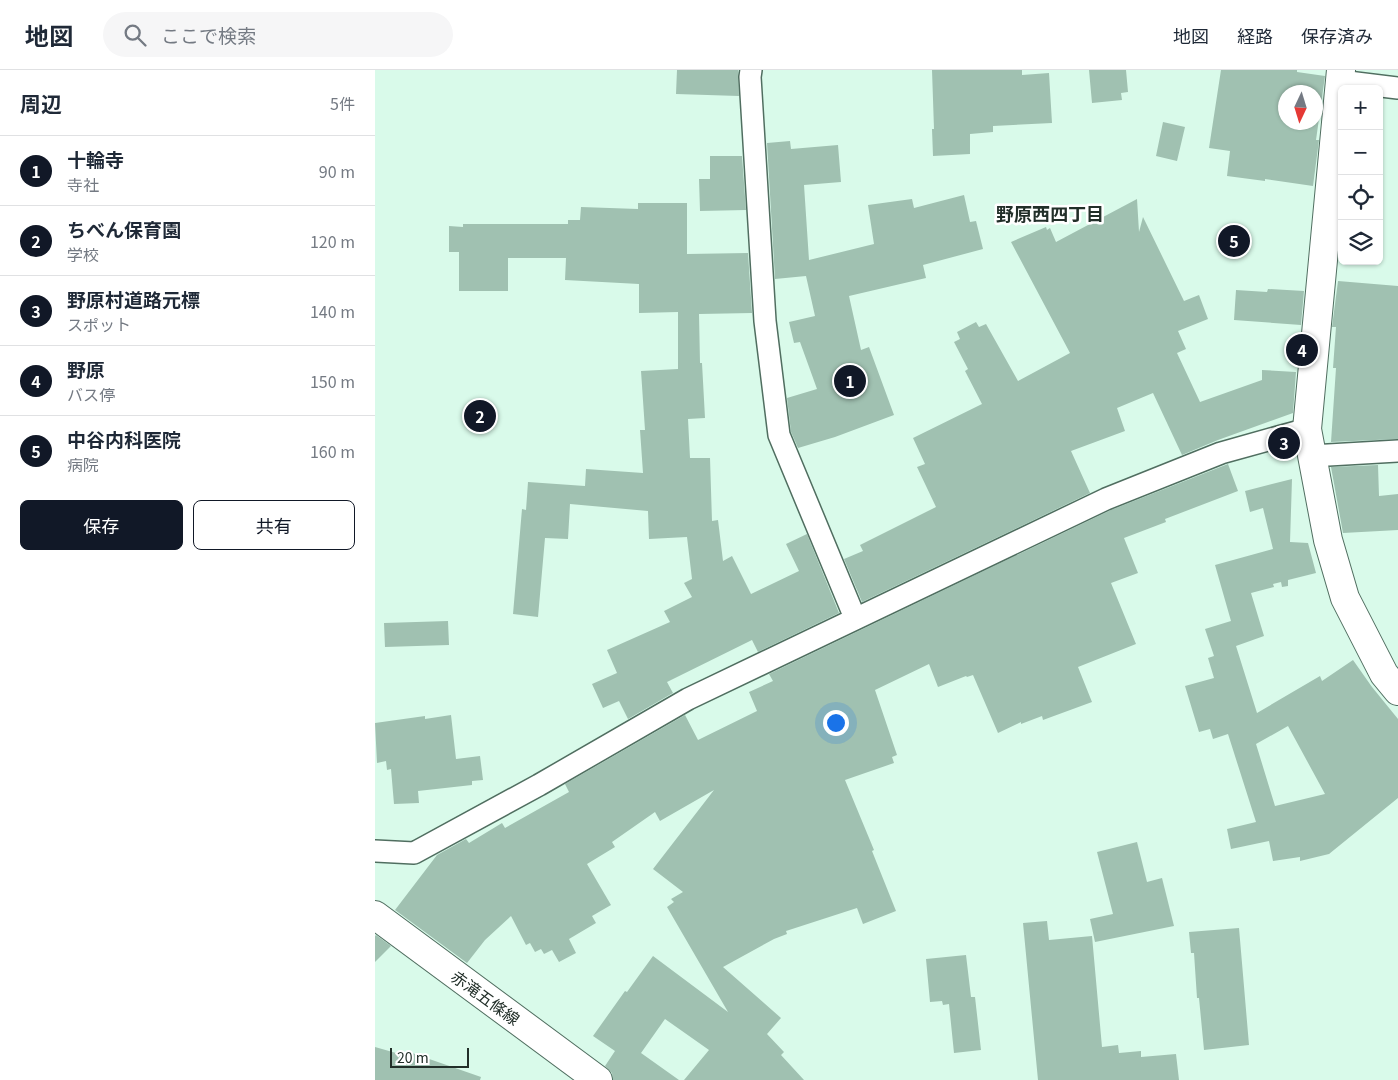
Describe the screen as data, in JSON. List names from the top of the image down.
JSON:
{
  "streets": {
    "street": ["赤滝五條線"]
  },
  "districts": ["野原西四丁目"],
  "scale_bar": "20 m",
  "north": "bottom",
  "page": {
    "header": "地図",
    "search": "ここで検索",
    "nav": ["地図", "経路", "保存済み"],
    "heading": ["周辺", "5件"],
    "map_buttons": ["+", "−"],
    "list": [
      {
        "mark": "1",
        "name": "十輪寺",
        "note": "寺社",
        "value": "90 m"
      },
      {
        "mark": "2",
        "name": "ちべん保育園",
        "note": "学校",
        "value": "120 m"
      },
      {
        "mark": "3",
        "name": "野原村道路元標",
        "note": "スポット",
        "value": "140 m"
      },
      {
        "mark": "4",
        "name": "野原",
        "note": "バス停",
        "value": "150 m"
      },
      {
        "mark": "5",
        "name": "中谷内科医院",
        "note": "病院",
        "value": "160 m"
      }
    ],
    "pins": [
      "5",
      "4",
      "1",
      "2",
      "3"
    ],
    "buttons": ["保存", "共有"],
    "scale": "20 m"
  }
}
